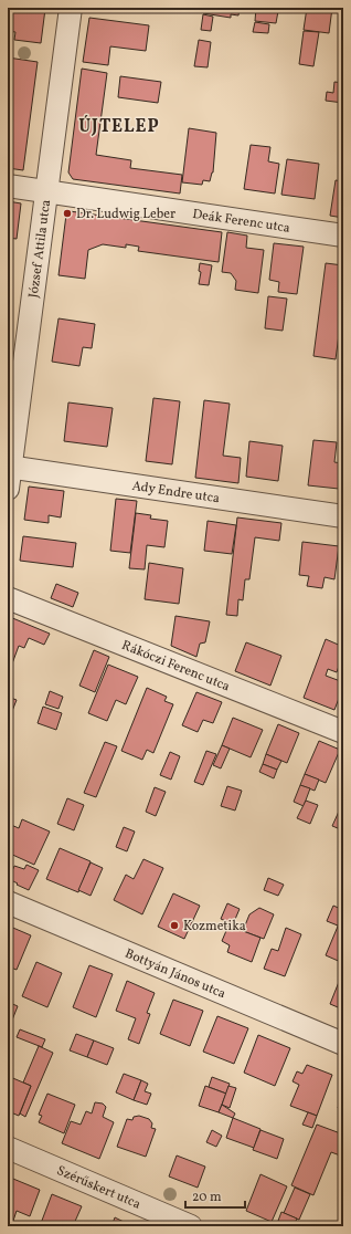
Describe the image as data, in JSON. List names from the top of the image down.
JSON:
{
  "streets": {
    "street": [
      "Deák Ferenc utca",
      "József Attila utca",
      "Ady Endre utca",
      "Rákóczi Ferenc utca",
      "Bottyán János utca",
      "Szérűskert utca"
    ]
  },
  "crossings": [
    ["Deák Ferenc utca", "József Attila utca"],
    ["József Attila utca", "Ady Endre utca"]
  ],
  "districts": ["ÚJTELEP"],
  "places": ["Dr. Ludwig Leber", "Kozmetika"],
  "scale_bar": "20 m"
}
